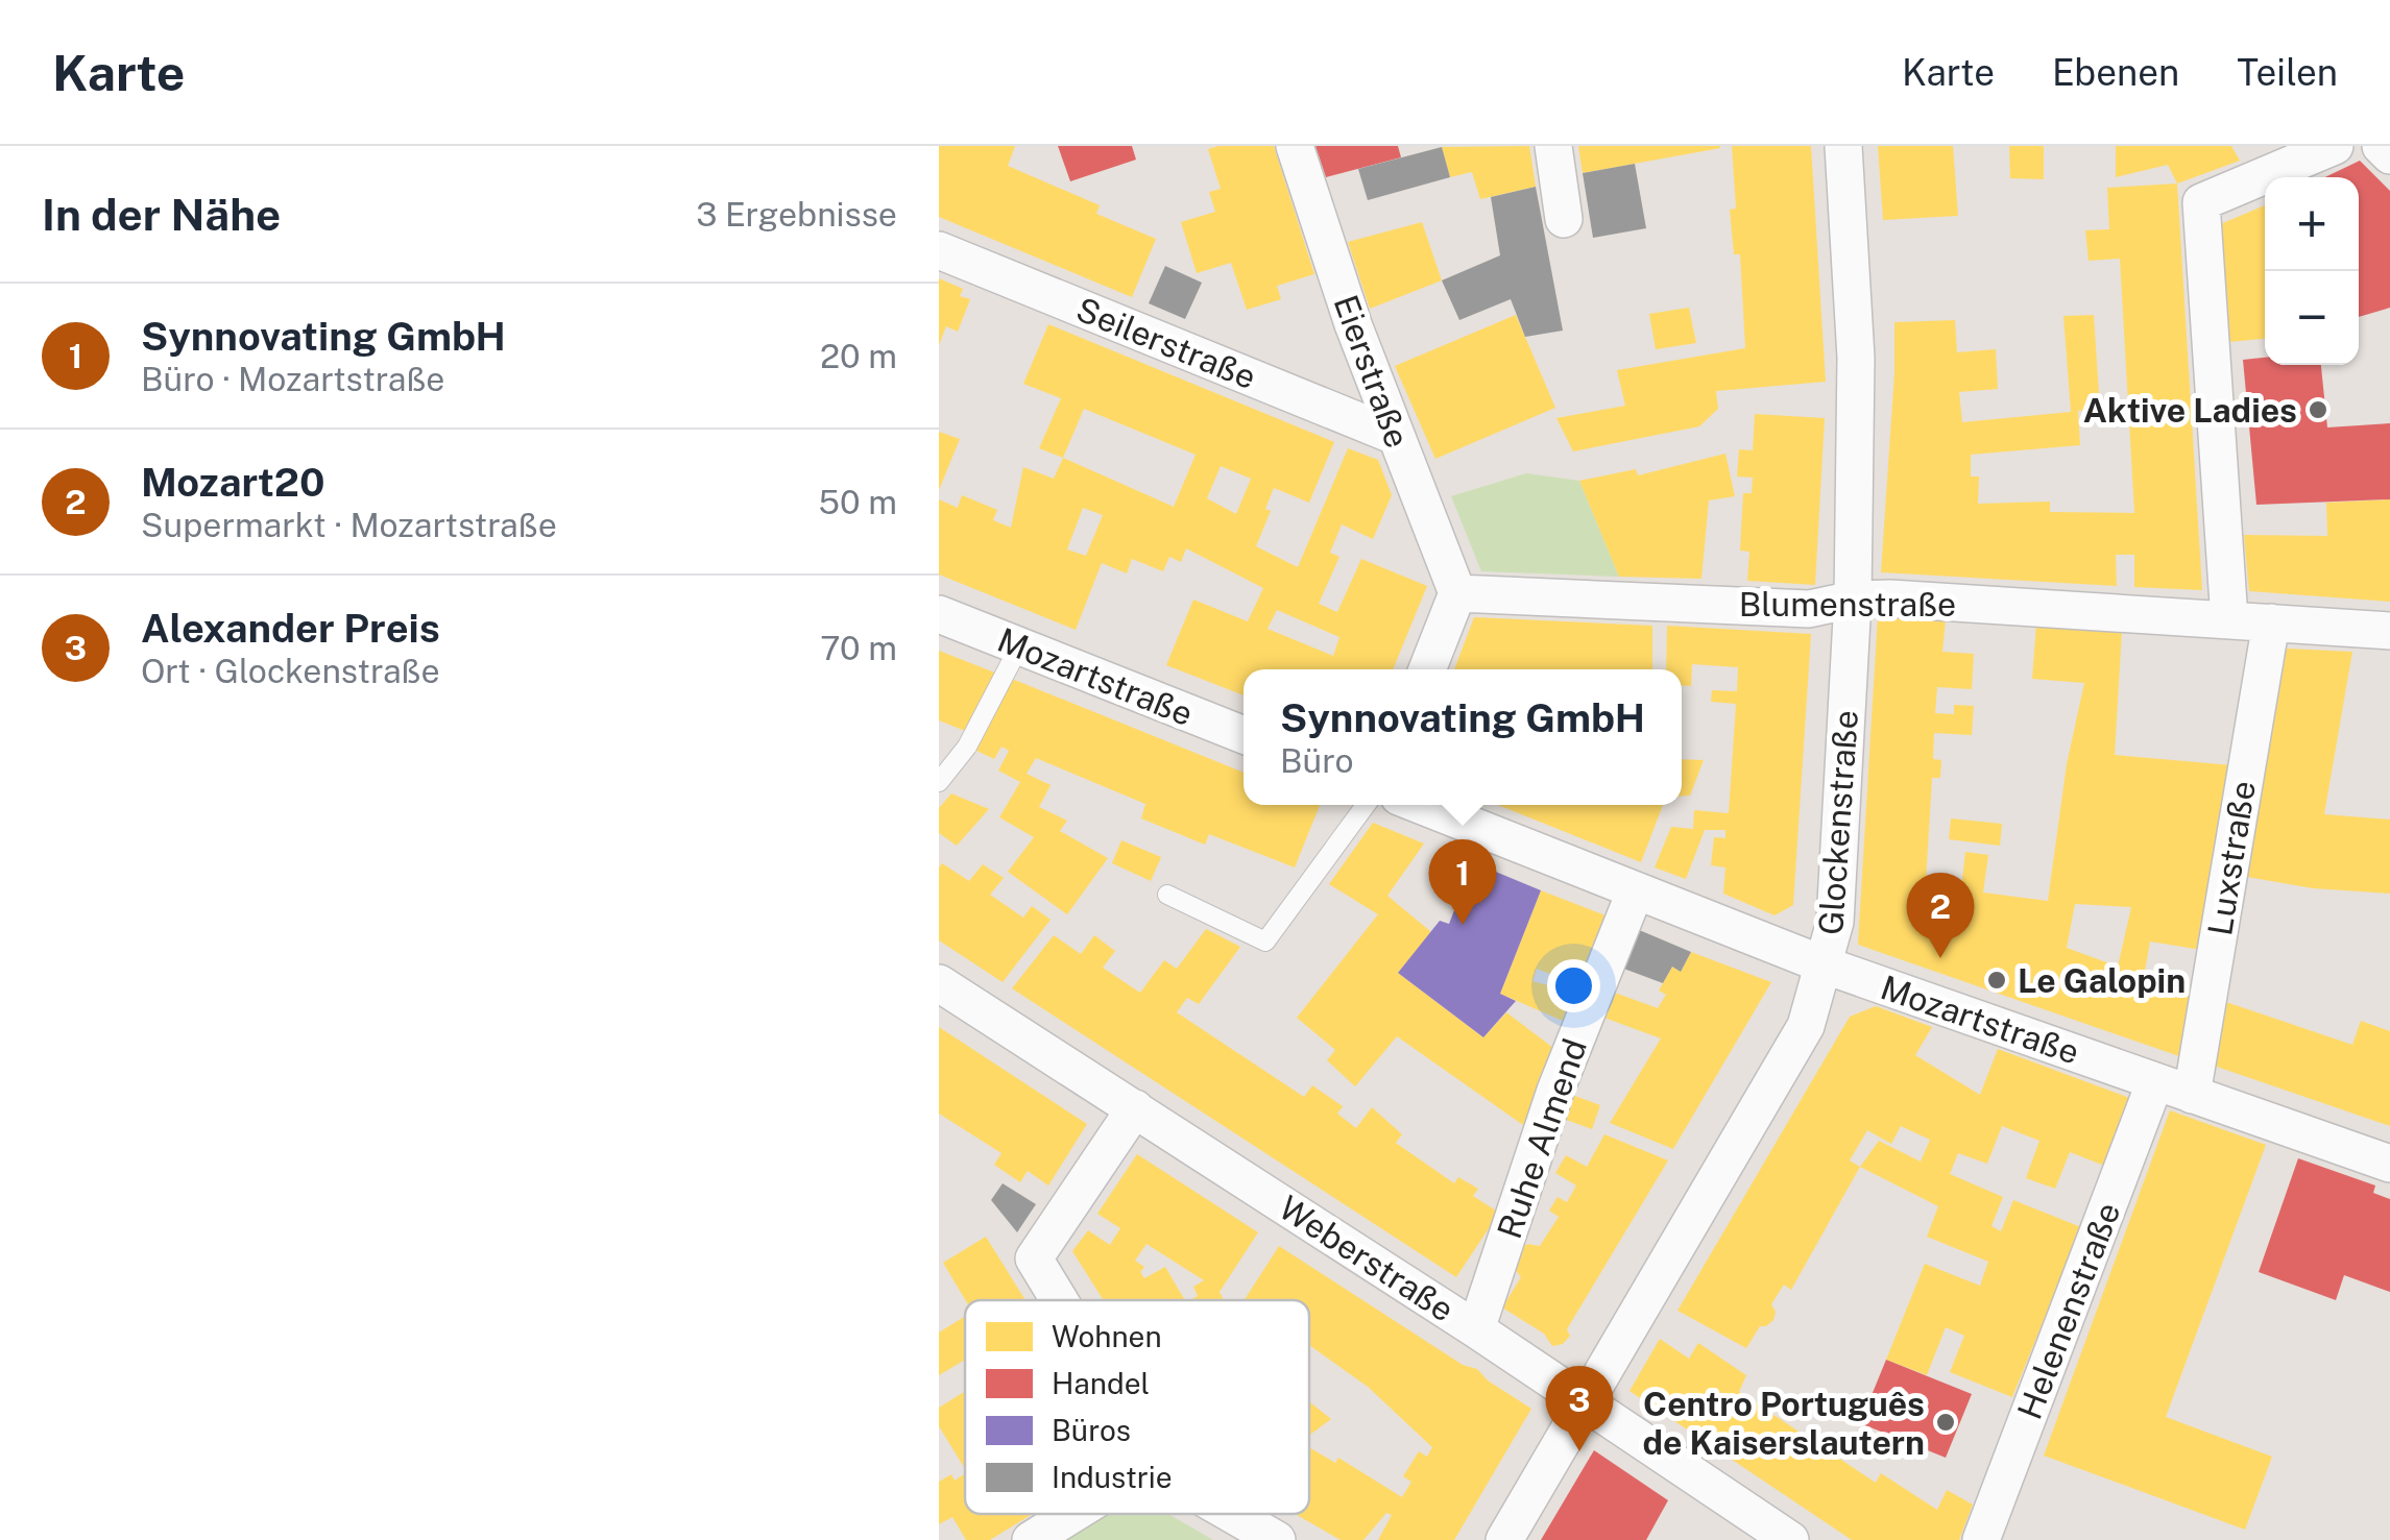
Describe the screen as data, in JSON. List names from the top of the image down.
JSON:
{
  "streets": {
    "street": [
      "Seilerstraße",
      "Eierstraße",
      "Blumenstraße",
      "Mozartstraße",
      "Glockenstraße",
      "Luxstraße",
      "Ruhe Almend",
      "Weberstraße",
      "Helenenstraße"
    ]
  },
  "crossings": [
    ["Seilerstraße", "Eierstraße"],
    ["Eierstraße", "Blumenstraße"],
    ["Blumenstraße", "Glockenstraße"],
    ["Blumenstraße", "Luxstraße"],
    ["Mozartstraße", "Glockenstraße"],
    ["Mozartstraße", "Luxstraße"],
    ["Mozartstraße", "Ruhe Almend"],
    ["Mozartstraße", "Helenenstraße"],
    ["Glockenstraße", "Weberstraße"],
    ["Ruhe Almend", "Weberstraße"]
  ],
  "places": ["Aktive Ladies", "Le Galopin", "Centro Português de Kaiserslautern"],
  "legend": [
    "Wohnen",
    "Handel",
    "Büros",
    "Industrie"
  ],
  "page": {
    "header": "Karte",
    "nav": ["Karte", "Ebenen", "Teilen"],
    "heading": ["In der Nähe", "3 Ergebnisse"],
    "map_buttons": ["+", "−"],
    "list": [
      {
        "mark": "1",
        "name": "Synnovating GmbH",
        "note": "Büro · Mozartstraße",
        "value": "20 m"
      },
      {
        "mark": "2",
        "name": "Mozart20",
        "note": "Supermarkt · Mozartstraße",
        "value": "50 m"
      },
      {
        "mark": "3",
        "name": "Alexander Preis",
        "note": "Ort · Glockenstraße",
        "value": "70 m"
      }
    ],
    "popup": ["Synnovating GmbH", "Büro"],
    "pins": ["1", "2", "3"]
  }
}
